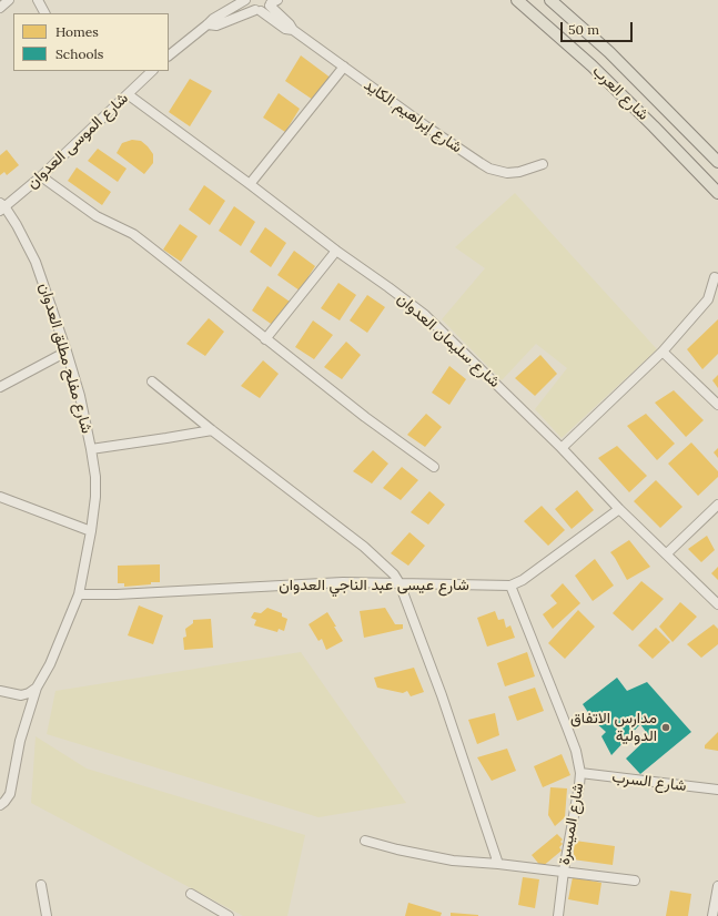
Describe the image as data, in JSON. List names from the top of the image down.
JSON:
{
  "streets": {
    "main road": ["شارع العرب"],
    "street": [
      "شارع إبراهيم الكايد",
      "شارع الموسى العدوان",
      "شارع سليمان العدوان",
      "شارع مفلح مطلق العدوان",
      "شارع عيسى عبد الناجي العدوان",
      "شارع السرب",
      "شارع الميسرة"
    ]
  },
  "crossings": [
    ["شارع الموسى العدوان", "شارع سليمان العدوان"],
    ["شارع الموسى العدوان", "شارع مفلح مطلق العدوان"],
    ["شارع سليمان العدوان", "شارع عيسى عبد الناجي العدوان"],
    ["شارع مفلح مطلق العدوان", "شارع عيسى عبد الناجي العدوان"],
    ["شارع عيسى عبد الناجي العدوان", "شارع الميسرة"],
    ["شارع السرب", "شارع الميسرة"]
  ],
  "places": ["مدارس الاتفاق الدولية"],
  "legend": ["Homes", "Schools"],
  "scale_bar": "50 m"
}
